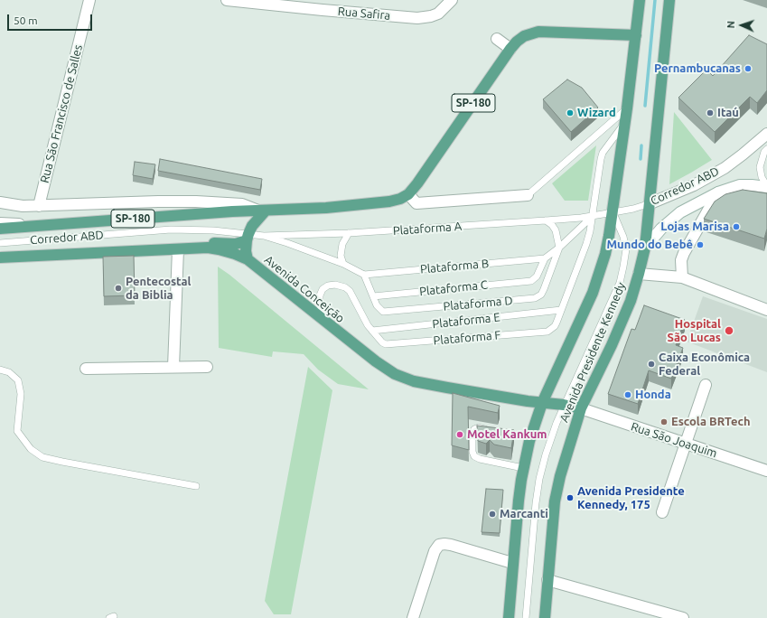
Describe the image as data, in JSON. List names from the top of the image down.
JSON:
{
  "streets": {
    "main road": ["SP-180", "Avenida Conceição", "Avenida Presidente Kennedy"],
    "street": [
      "Rua Safira",
      "Rua São Francisco de Salles",
      "Corredor ABD",
      "Rua São Joaquim"
    ],
    "lane": [
      "Plataforma A",
      "Plataforma B",
      "Plataforma C",
      "Plataforma D",
      "Plataforma E",
      "Plataforma F"
    ]
  },
  "crossings": [
    ["SP-180", "Avenida Presidente Kennedy"],
    ["Corredor ABD", "Plataforma A"],
    ["Corredor ABD", "Avenida Presidente Kennedy"],
    ["Plataforma B", "Plataforma C"],
    ["Plataforma C", "Plataforma D"],
    ["Avenida Conceição", "Avenida Presidente Kennedy"],
    ["Avenida Conceição", "Rua São Joaquim"],
    ["Plataforma E", "Plataforma F"],
    ["Avenida Presidente Kennedy", "Rua São Joaquim"]
  ],
  "places": [
    "Pernambucanas",
    "Wizard",
    "Itaú",
    "Lojas Marisa",
    "Mundo do Bebê",
    "Pentecostal da Biblia",
    "Hospital São Lucas",
    "Caixa Econômica Federal",
    "Honda",
    "Escola BRTech",
    "Motel Kankum",
    "Avenida Presidente Kennedy, 175",
    "Marcanti"
  ],
  "scale_bar": "50 m",
  "north": "left"
}
